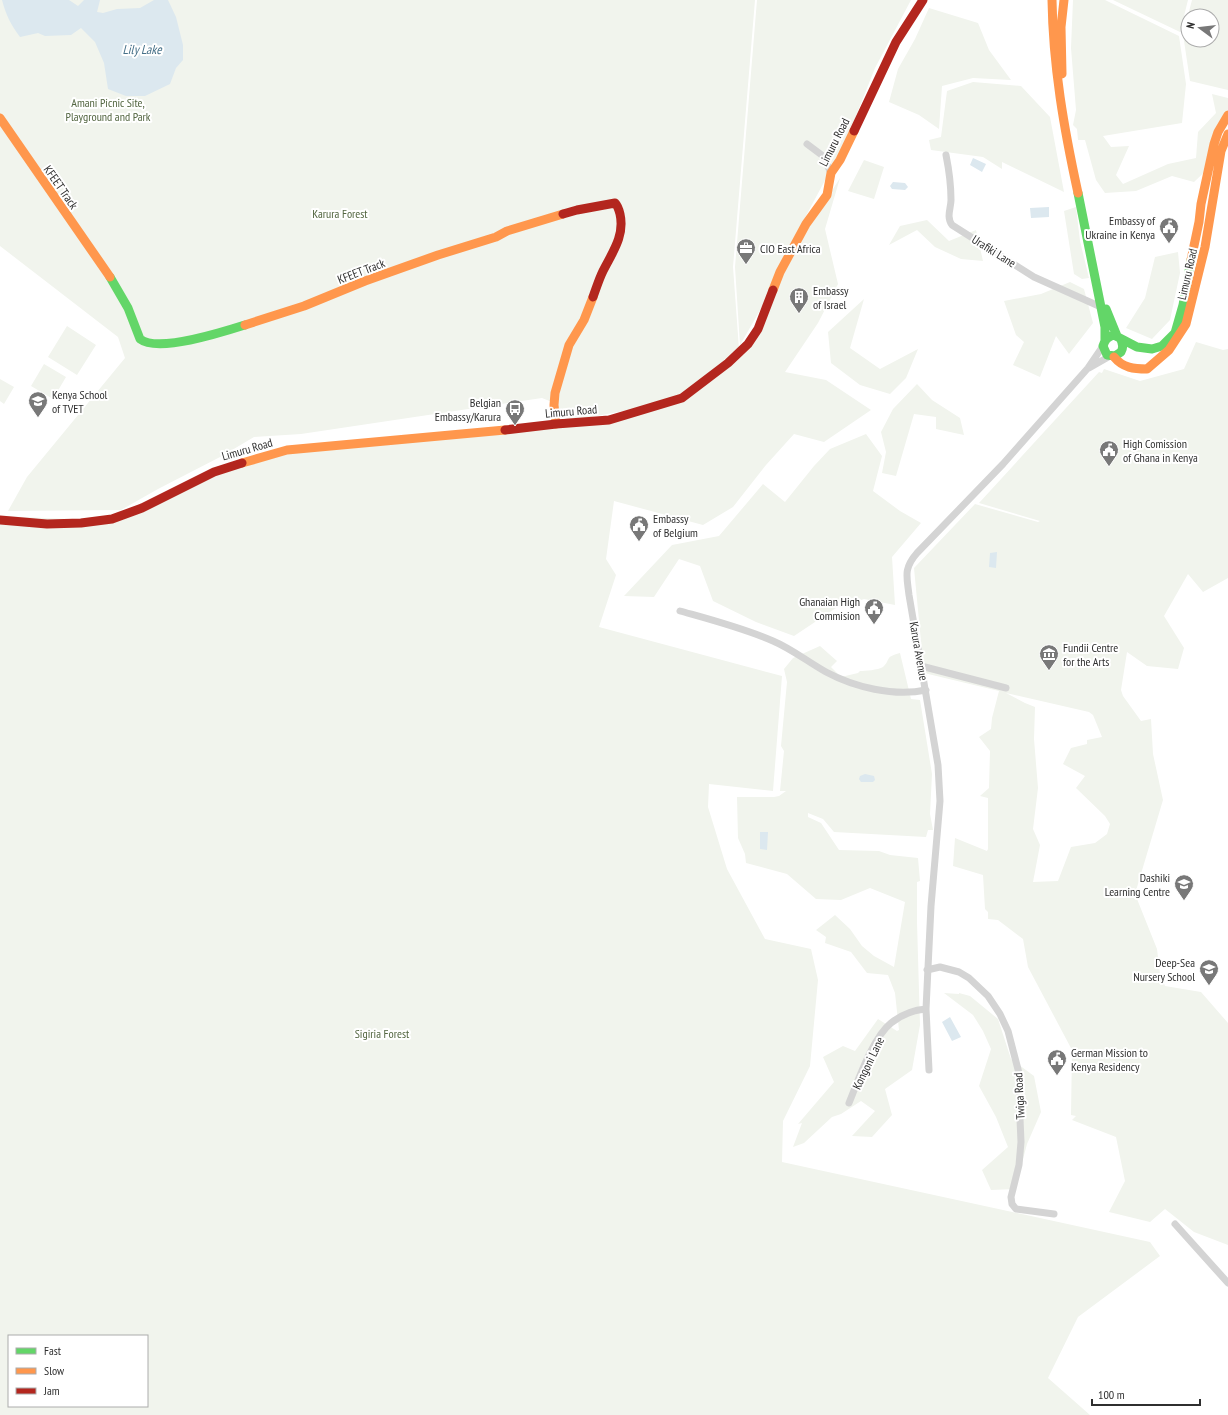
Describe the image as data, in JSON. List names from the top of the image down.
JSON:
{
  "streets": {
    "main road": ["Limuru Road", "KFEET Track"],
    "street": [
      "Urafiki Lane",
      "Karura Avenue",
      "Kongoni Lane",
      "Twiga Road"
    ]
  },
  "crossings": [
    ["Limuru Road", "KFEET Track"],
    ["Limuru Road", "Karura Avenue"],
    ["Karura Avenue", "Kongoni Lane"],
    ["Karura Avenue", "Twiga Road"]
  ],
  "water": ["Lily Lake"],
  "parks": ["Amani Picnic Site, Playground and Park", "Karura Forest", "Sigiria Forest"],
  "places": {
    "public building": [
      "Embassy of Ukraine in Kenya",
      "High Comission of Ghana in Kenya",
      "Embassy of Belgium",
      "Ghanaian High Commision",
      "German Mission to Kenya Residency"
    ],
    "office": ["CIO East Africa"],
    "building": ["Embassy of Israel"],
    "school or university": ["Kenya School of TVET", "Dashiki Learning Centre", "Deep-Sea Nursery School"],
    "bus stop": ["Belgian Embassy/Karura"],
    "museum": ["Fundii Centre for the Arts"]
  },
  "legend": ["Fast", "Slow", "Jam"],
  "scale_bar": "100 m",
  "north": "left"
}
